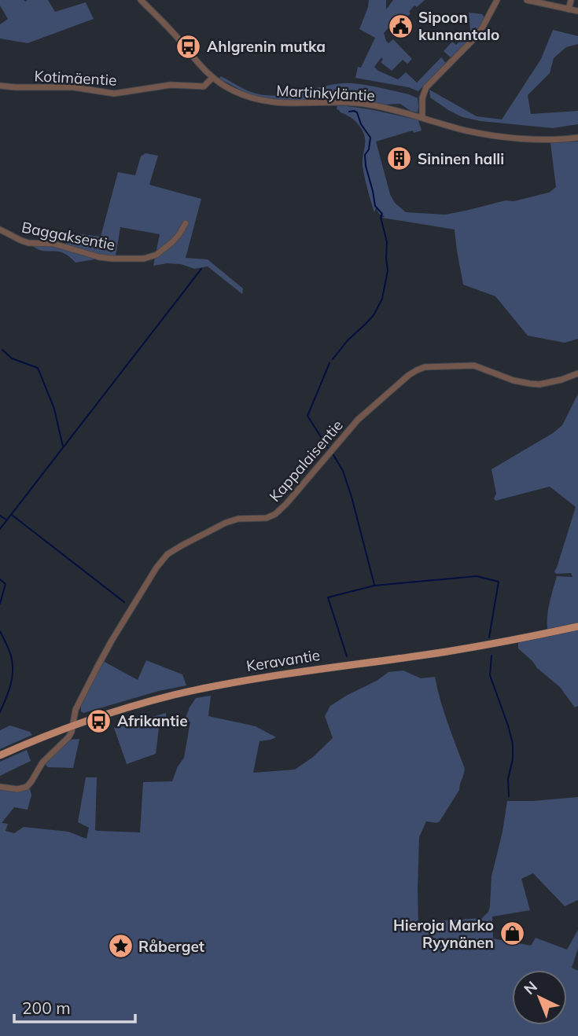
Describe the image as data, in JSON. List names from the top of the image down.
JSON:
{
  "streets": {
    "main road": ["Keravantie"],
    "street": [
      "Kotimäentie",
      "Martinkyläntie",
      "Baggaksentie",
      "Kappalaisentie"
    ]
  },
  "crossings": [
    ["Kotimäentie", "Martinkyläntie"],
    ["Kappalaisentie", "Keravantie"]
  ],
  "places": {
    "public building": ["Sipoon kunnantalo"],
    "bus stop": ["Ahlgrenin mutka", "Afrikantie"],
    "building": ["Sininen halli"],
    "shop": ["Hieroja Marko Ryynänen"],
    "place": ["Råberget"]
  },
  "scale_bar": "200 m",
  "north": "top left"
}
